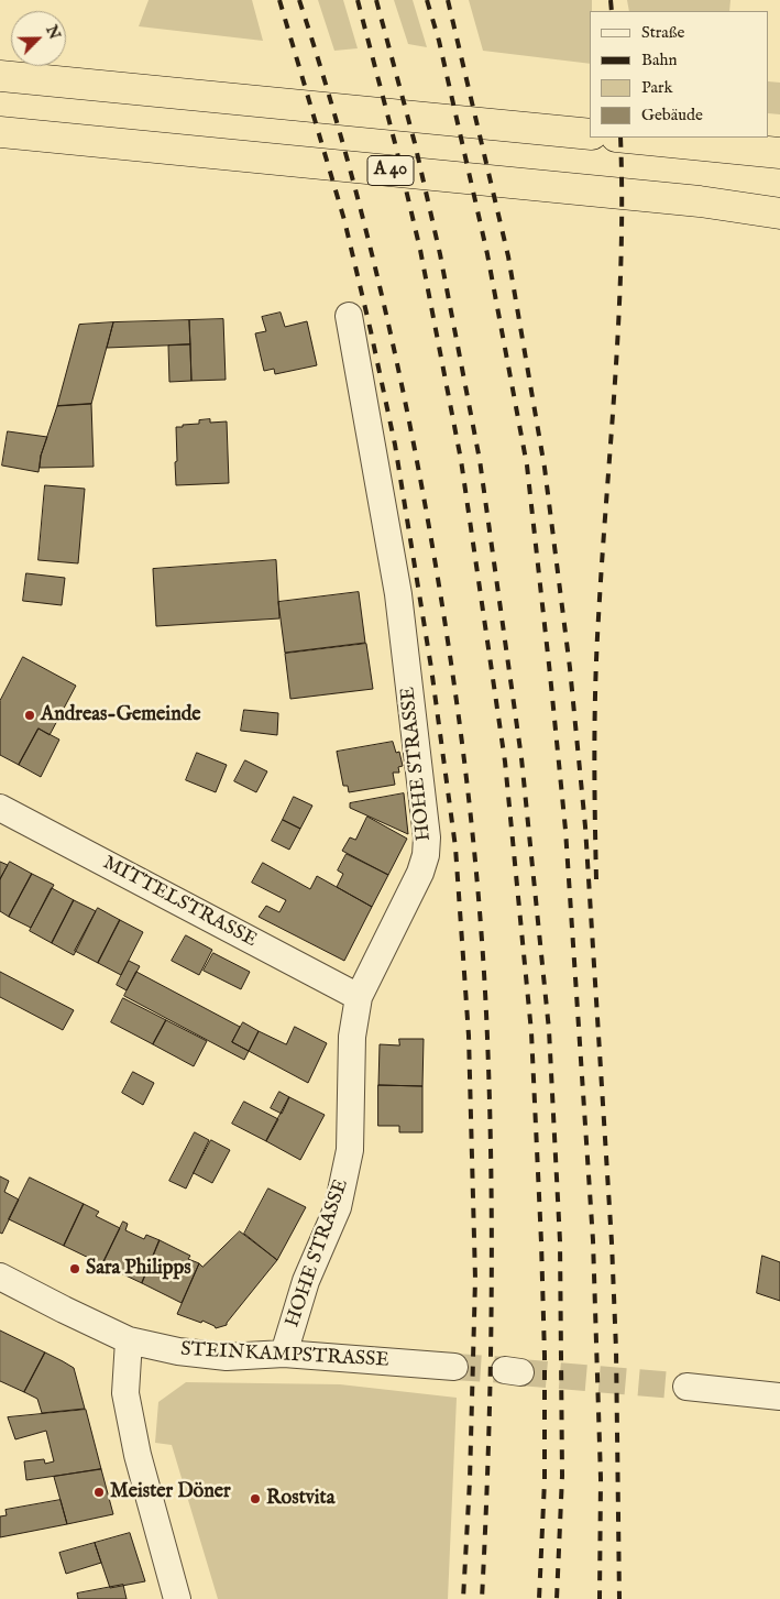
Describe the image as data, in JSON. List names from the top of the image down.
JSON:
{
  "streets": {
    "highway": ["A 40"],
    "street": ["HOHE STRASSE", "MITTELSTRASSE", "STEINKAMPSTRASSE"]
  },
  "crossings": [
    ["HOHE STRASSE", "MITTELSTRASSE"],
    ["HOHE STRASSE", "STEINKAMPSTRASSE"]
  ],
  "places": [
    "Andreas-Gemeinde",
    "Sara Philipps",
    "Meister Döner",
    "Rostvita"
  ],
  "legend": [
    "Straße",
    "Bahn",
    "Park",
    "Gebäude"
  ],
  "north": "top right"
}
